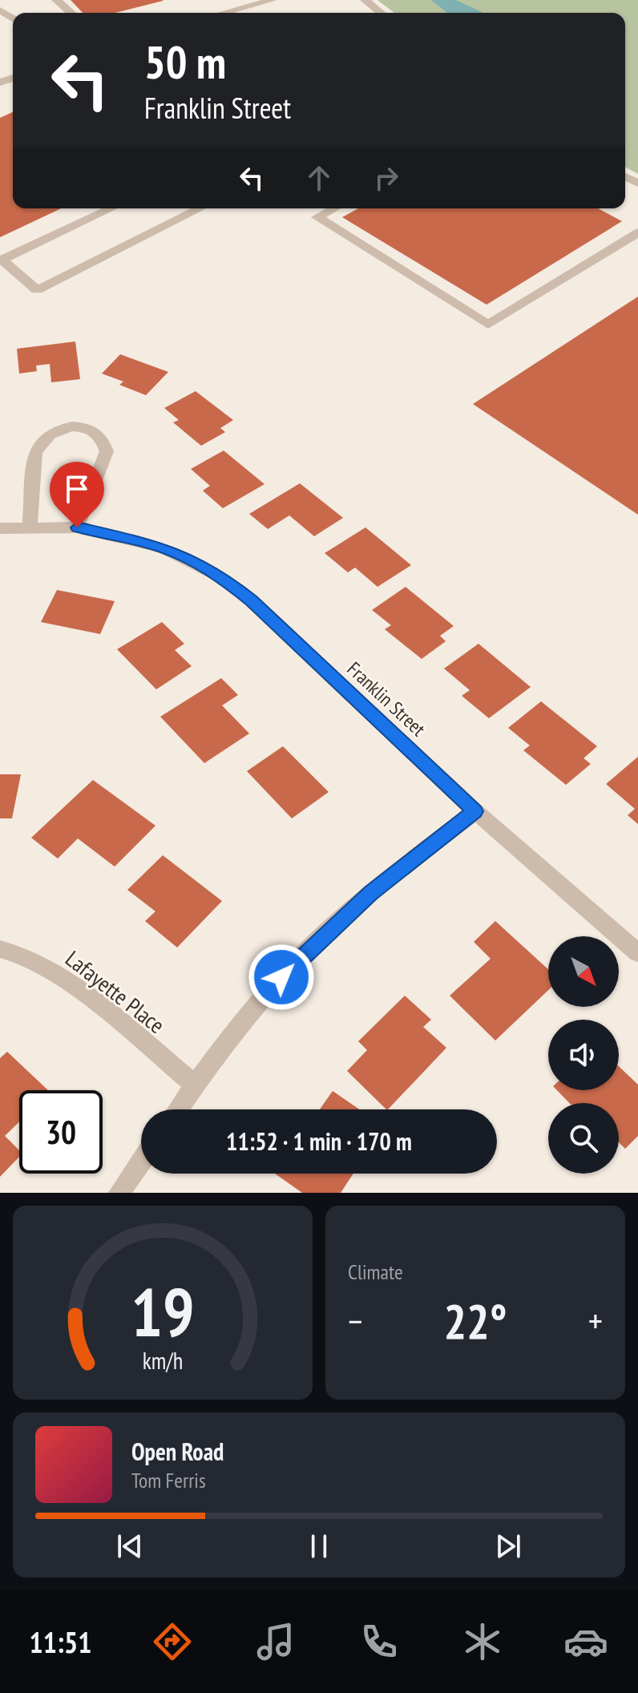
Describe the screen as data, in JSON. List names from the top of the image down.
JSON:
{
  "streets": {
    "street": ["Franklin Street", "Lafayette Place"]
  },
  "north": "bottom right",
  "page": {
    "turn": ["50 m", "Franklin Street"],
    "limit": "30",
    "trip": "11:52 · 1 min · 170 m",
    "tile": "Climate",
    "heat": ["−", "22°", "+"],
    "song": ["Open Road", "Tom Ferris"],
    "tabs": "11:51",
    "gauge": ["19", "km/h"]
  }
}
